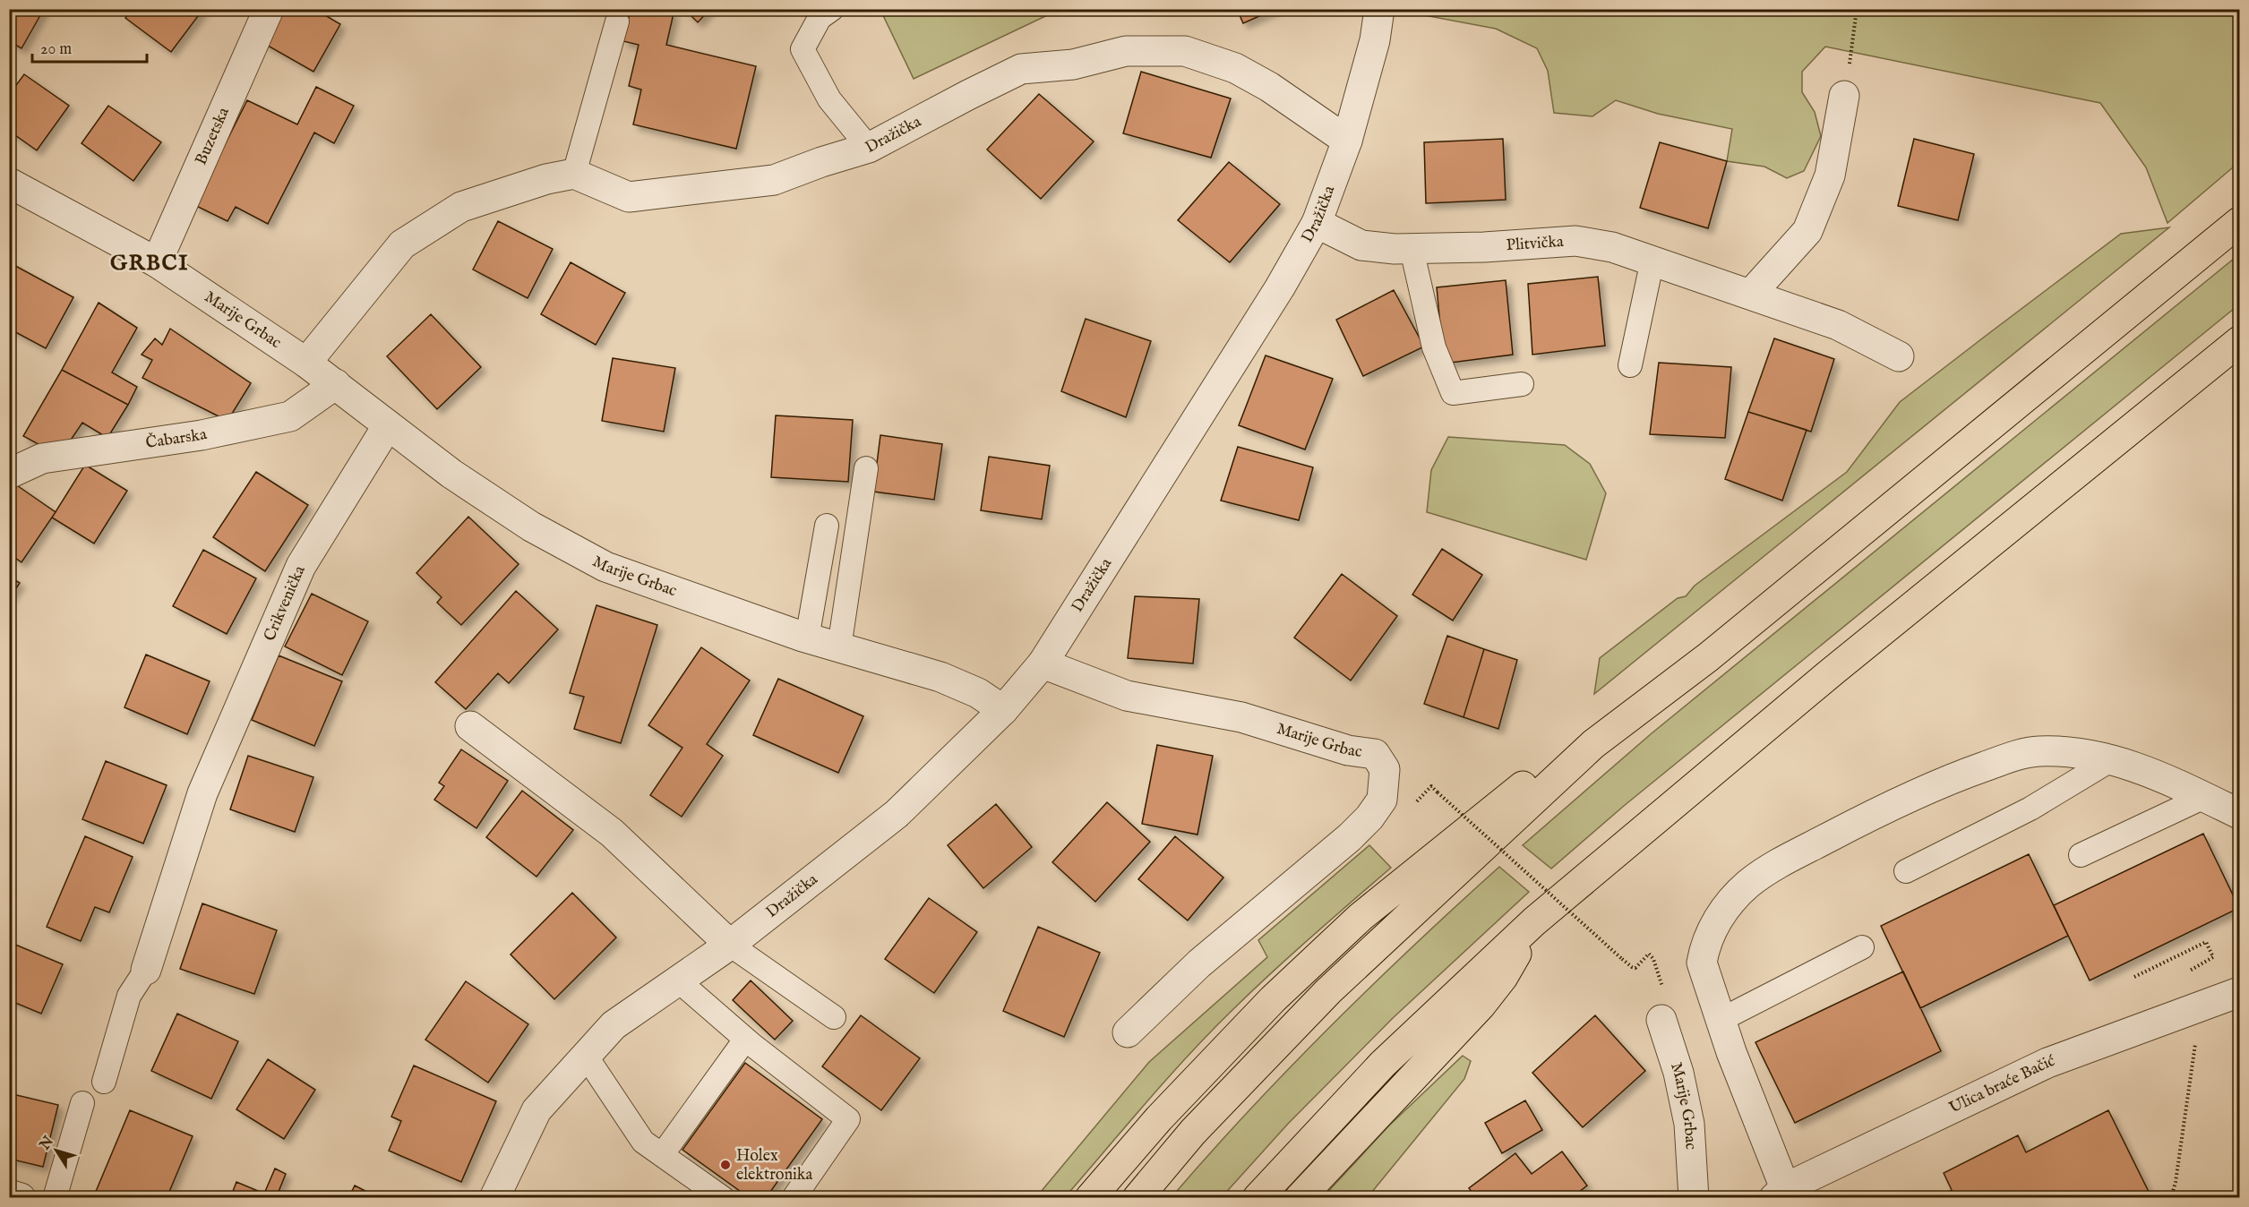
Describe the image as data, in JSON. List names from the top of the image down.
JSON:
{
  "streets": {
    "street": [
      "Dražička",
      "Buzetska",
      "Plitvička",
      "Marije Grbac",
      "Čabarska",
      "Crikvenička",
      "Ulica braće Bačić"
    ]
  },
  "crossings": [
    ["Dražička", "Plitvička"],
    ["Dražička", "Marije Grbac"],
    ["Buzetska", "Marije Grbac"],
    ["Marije Grbac", "Čabarska"],
    ["Marije Grbac", "Crikvenička"]
  ],
  "districts": ["GRBCI"],
  "places": ["Holex elektronika"],
  "scale_bar": "20 m",
  "north": "top left"
}
